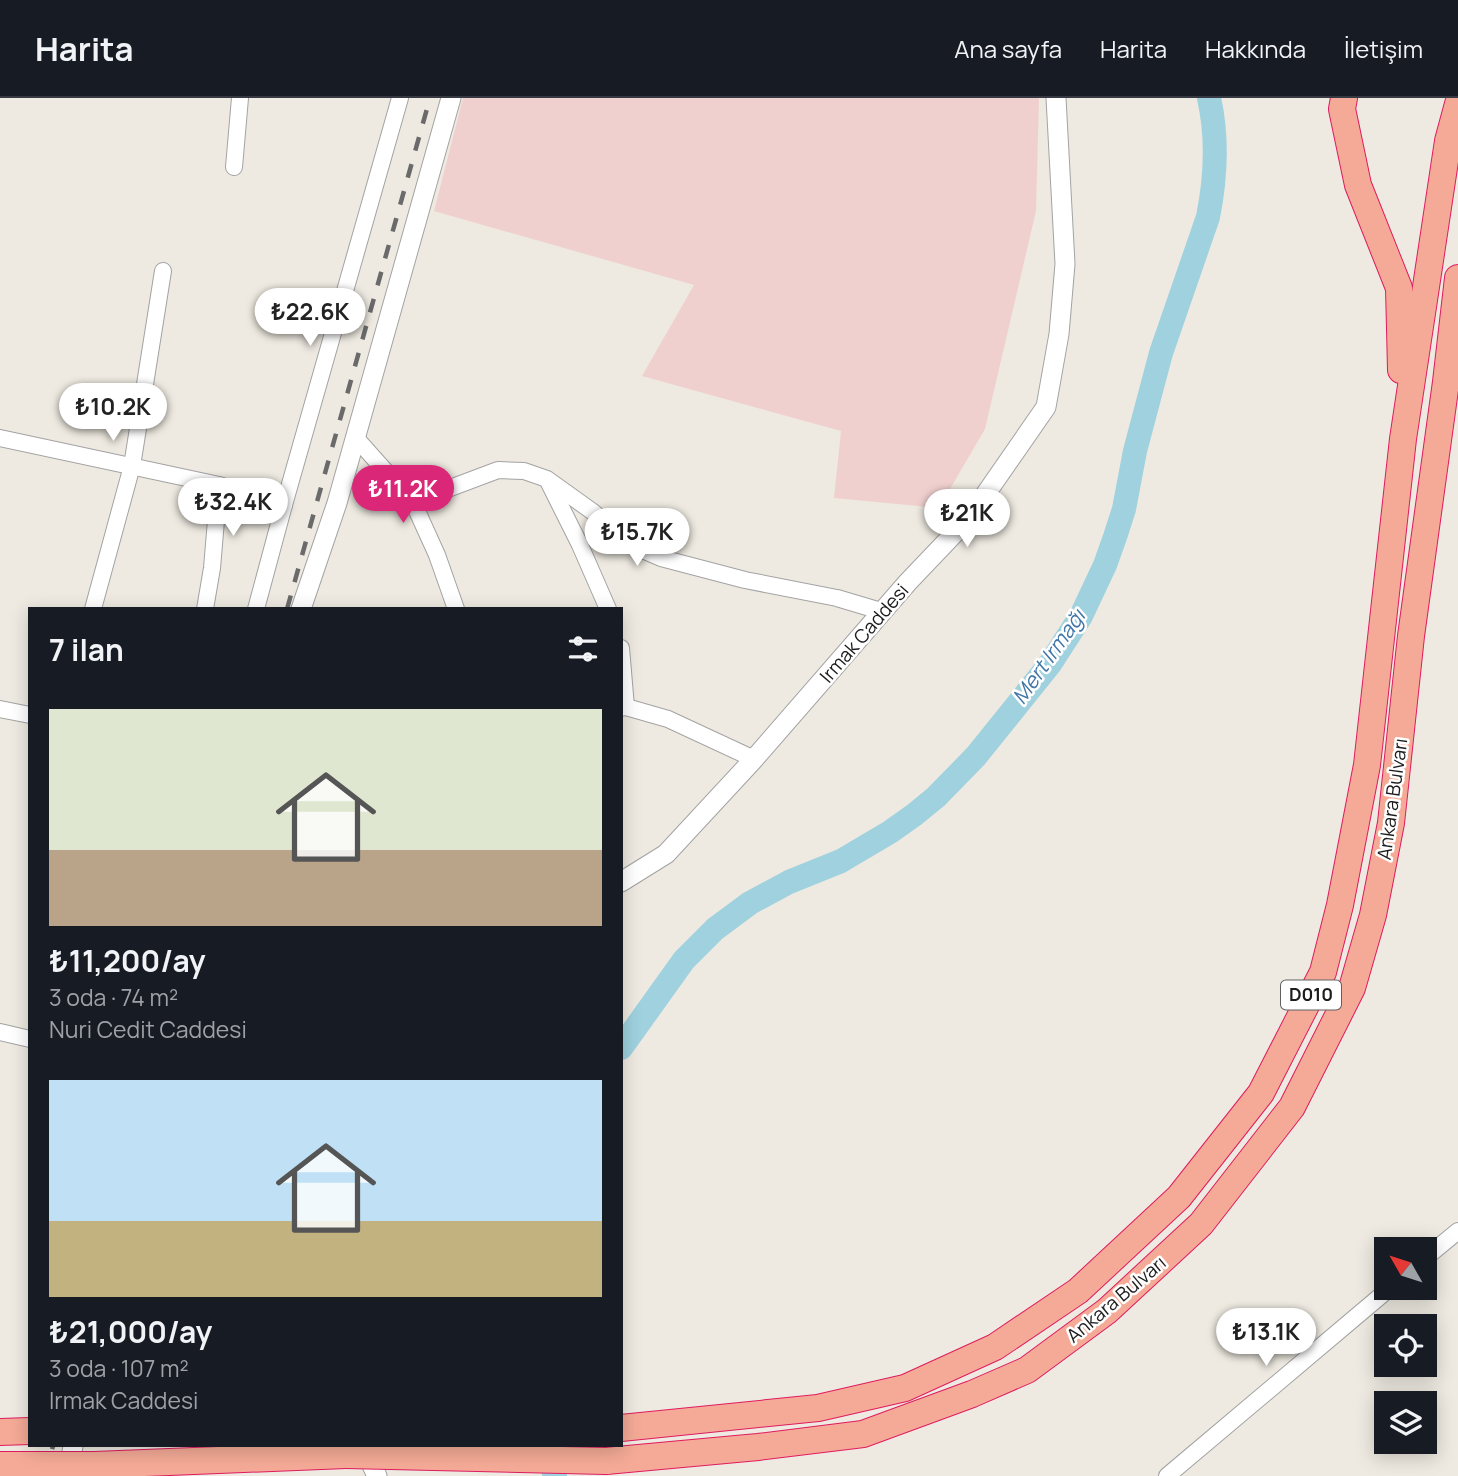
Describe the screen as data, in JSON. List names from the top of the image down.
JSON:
{
  "streets": {
    "highway": ["Ankara Bulvarı", "D010"],
    "street": ["Irmak Caddesi"]
  },
  "water": ["Mert Irmağı"],
  "north": "top left",
  "page": {
    "header": "Harita",
    "nav": [
      "Ana sayfa",
      "Harita",
      "Hakkında",
      "İletişim"
    ],
    "price": [
      "₺22.6K",
      "₺10.2K",
      "₺11.2K",
      "₺32.4K",
      "₺21K",
      "₺15.7K",
      "₺13.1K"
    ],
    "heading": "7 ilan",
    "list": [
      {
        "name": "₺11,200/ay",
        "note": "3 oda · 74 m² · Nuri Cedit Caddesi"
      },
      {
        "name": "₺21,000/ay",
        "note": "3 oda · 107 m² · Irmak Caddesi"
      }
    ]
  }
}
